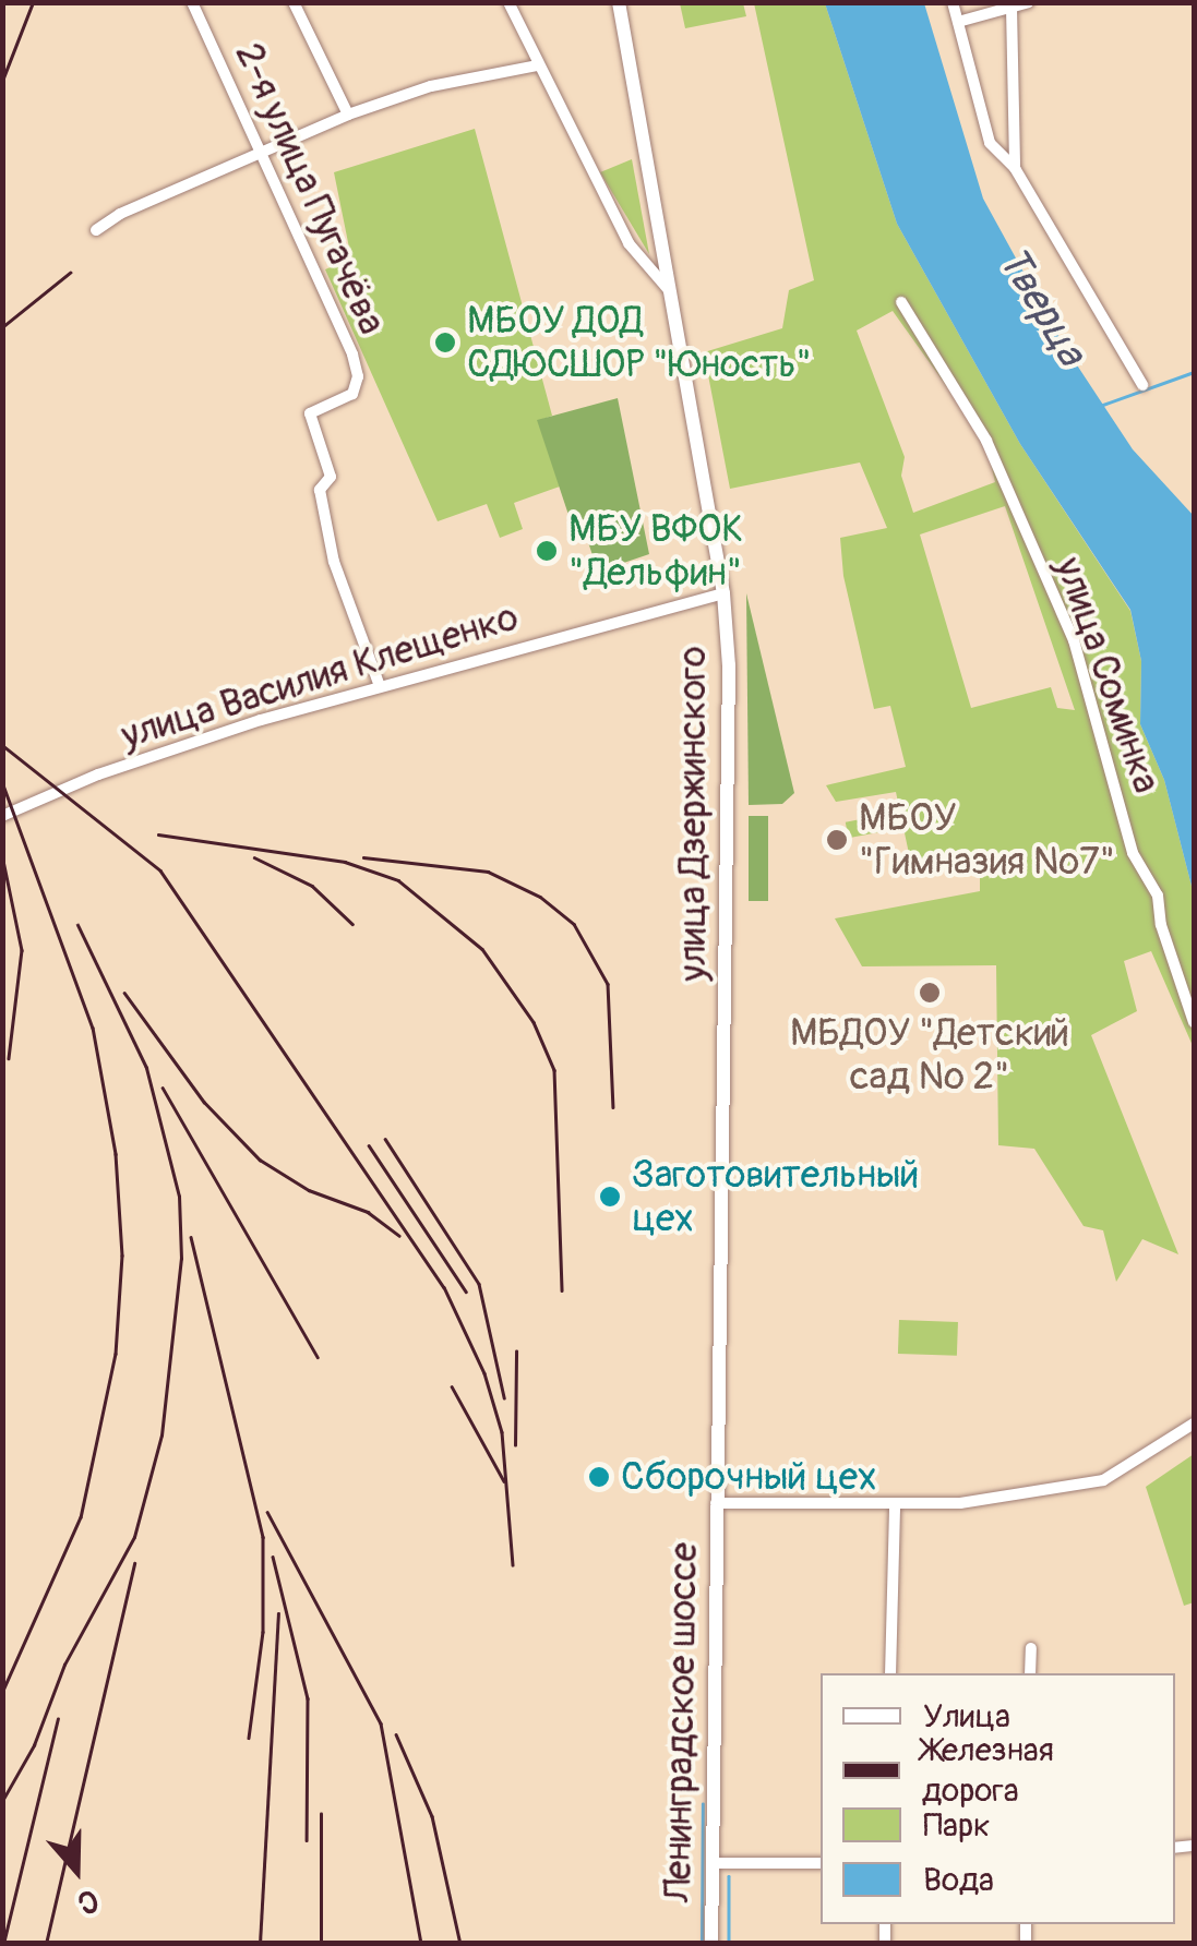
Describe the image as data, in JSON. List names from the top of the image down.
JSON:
{
  "streets": {
    "main road": ["улица Дзержинского", "Ленинградское шоссе"],
    "street": ["2-я улица Пугачёва", "улица Соминка", "улица Василия Клещенко"]
  },
  "crossings": [
    ["2-я улица Пугачёва", "улица Василия Клещенко"],
    ["улица Василия Клещенко", "улица Дзержинского"],
    ["улица Дзержинского", "Ленинградское шоссе"]
  ],
  "water": ["Тверца"],
  "places": [
    "МБОУ ДОД СДЮСШОР \"Юность\"",
    "МБУ ВФОК \"Дельфин\"",
    "МБОУ \"Гимназия №7\"",
    "МБДОУ \"Детский сад № 2\"",
    "Заготовительный цех",
    "Сборочный цех"
  ],
  "legend": [
    "Улица",
    "Железная дорога",
    "Парк",
    "Вода"
  ],
  "north": "bottom"
}
